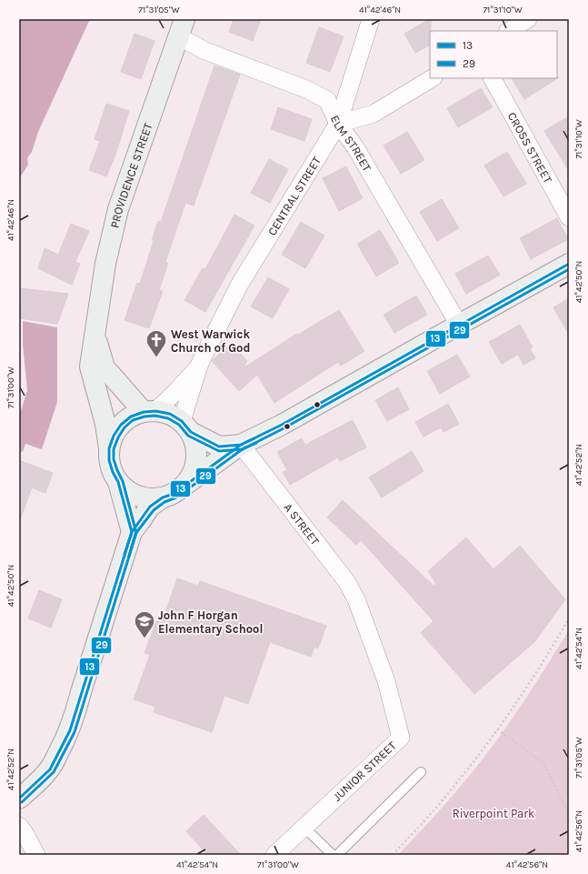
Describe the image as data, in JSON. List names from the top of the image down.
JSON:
{
  "streets": {
    "main road": ["PROVIDENCE STREET"],
    "street": [
      "ELM STREET",
      "CROSS STREET",
      "CENTRAL STREET",
      "A STREET",
      "JUNIOR STREET"
    ]
  },
  "crossings": [
    ["ELM STREET", "PROVIDENCE STREET"],
    ["ELM STREET", "CENTRAL STREET"],
    ["A STREET", "JUNIOR STREET"]
  ],
  "parks": ["Riverpoint Park"],
  "places": {
    "church": ["West Warwick Church of God"],
    "school or university": ["John F Horgan Elementary School"]
  },
  "lines": ["transit line 13", "transit line 29"],
  "legend": ["13", "29"],
  "coordinates": [
    "71°31'05\"W",
    "41°42'46\"N",
    "71°31'10\"W",
    "41°42'50\"N",
    "71°31'00\"W",
    "41°42'52\"N",
    "41°42'54\"N",
    "41°42'56\"N"
  ]
}
